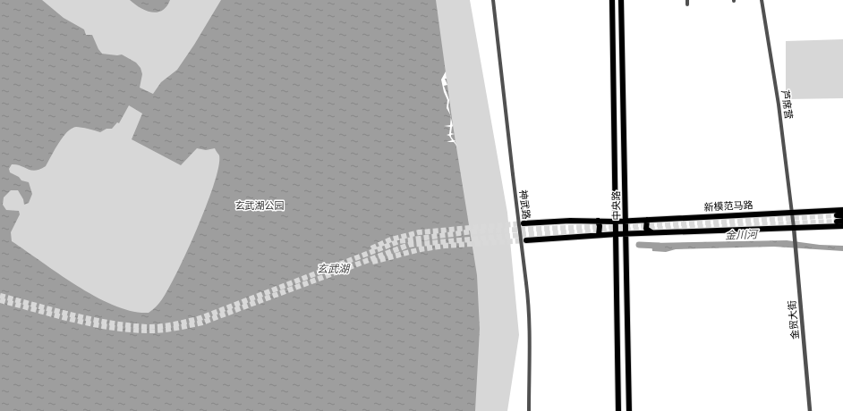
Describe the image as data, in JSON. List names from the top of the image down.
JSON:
{
  "streets": {
    "main road": ["中央路", "新模范马路"],
    "street": ["芦席营", "神武路", "金贸大街"]
  },
  "crossings": [
    ["芦席营", "新模范马路"],
    ["芦席营", "金贸大街"],
    ["中央路", "新模范马路"]
  ],
  "water": ["金川河", "玄武湖"],
  "parks": ["玄武湖公园"]
}
